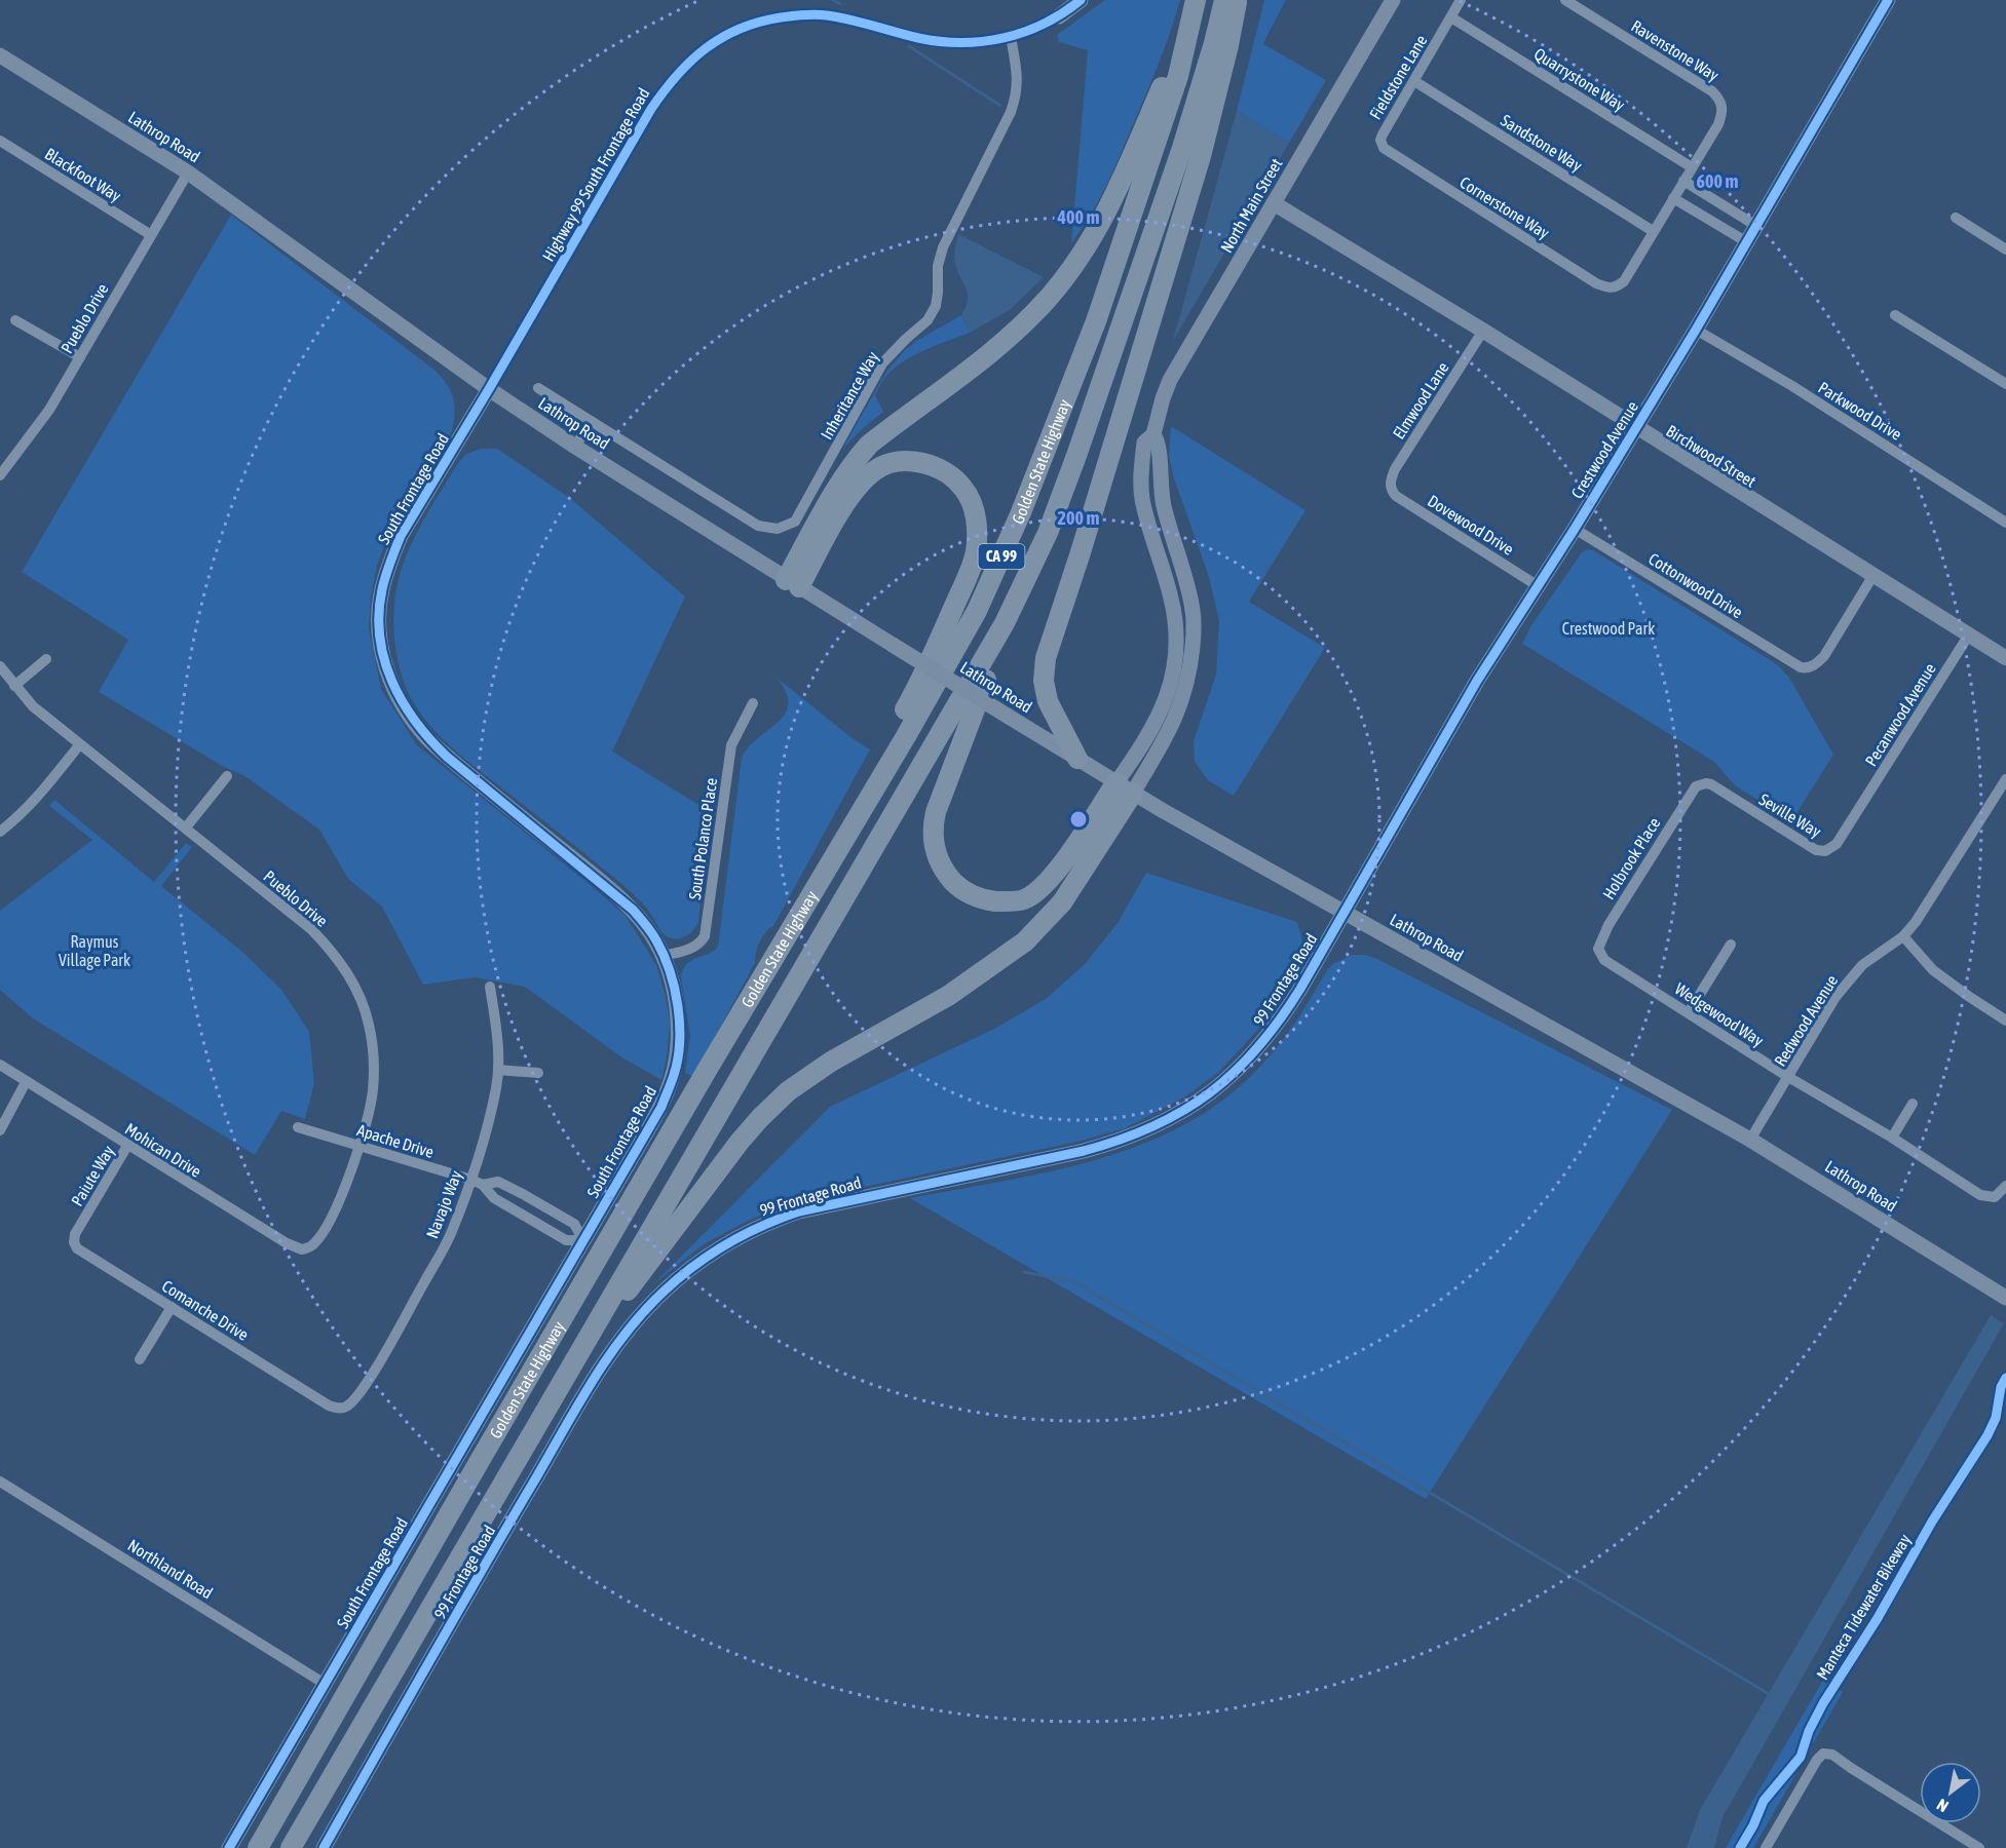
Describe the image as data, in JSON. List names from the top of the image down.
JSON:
{
  "streets": {
    "highway": ["Golden State Highway", "CA 99"],
    "street": [
      "Ravenstone Way",
      "Fieldstone Lane",
      "Quarrystone Way",
      "Lathrop Road",
      "Sandstone Way",
      "Blackfoot Way",
      "Highway 99 South Frontage Road",
      "North Main Street",
      "Cornerstone Way",
      "Pueblo Drive",
      "Inheritance Way",
      "Elmwood Lane",
      "Parkwood Drive",
      "Crestwood Avenue",
      "Birchwood Street",
      "South Frontage Road",
      "Dovewood Drive",
      "Cottonwood Drive",
      "Pecanwood Avenue",
      "Seville Way",
      "South Polanco Place",
      "Holbrook Place",
      "99 Frontage Road",
      "Wedgewood Way",
      "Redwood Avenue",
      "Apache Drive",
      "Mohican Drive",
      "Paiute Way",
      "Navajo Way",
      "Comanche Drive",
      "Northland Road"
    ],
    "cycle path": ["Manteca Tidewater Bikeway"]
  },
  "crossings": [
    ["Ravenstone Way", "Quarrystone Way"],
    ["Fieldstone Lane", "Quarrystone Way"],
    ["Fieldstone Lane", "Sandstone Way"],
    ["Fieldstone Lane", "Cornerstone Way"],
    ["Lathrop Road", "Highway 99 South Frontage Road"],
    ["Lathrop Road", "North Main Street"],
    ["Lathrop Road", "Pueblo Drive"],
    ["Lathrop Road", "Crestwood Avenue"],
    ["Lathrop Road", "South Frontage Road"],
    ["Lathrop Road", "99 Frontage Road"],
    ["Lathrop Road", "Redwood Avenue"],
    ["Sandstone Way", "Cornerstone Way"],
    ["Blackfoot Way", "Pueblo Drive"],
    ["Highway 99 South Frontage Road", "Inheritance Way"],
    ["Highway 99 South Frontage Road", "South Frontage Road"],
    ["North Main Street", "Birchwood Street"],
    ["Pueblo Drive", "Apache Drive"],
    ["Pueblo Drive", "Mohican Drive"],
    ["Elmwood Lane", "Birchwood Street"],
    ["Elmwood Lane", "Dovewood Drive"],
    ["Parkwood Drive", "Crestwood Avenue"],
    ["Crestwood Avenue", "Birchwood Street"],
    ["Crestwood Avenue", "Dovewood Drive"],
    ["Crestwood Avenue", "Cottonwood Drive"],
    ["Crestwood Avenue", "99 Frontage Road"],
    ["Birchwood Street", "Cottonwood Drive"],
    ["Birchwood Street", "Pecanwood Avenue"],
    ["South Frontage Road", "South Polanco Place"],
    ["South Frontage Road", "Apache Drive"],
    ["South Frontage Road", "Northland Road"],
    ["Pecanwood Avenue", "Seville Way"],
    ["Seville Way", "Holbrook Place"],
    ["Holbrook Place", "Wedgewood Way"],
    ["Wedgewood Way", "Redwood Avenue"],
    ["Apache Drive", "Navajo Way"],
    ["Mohican Drive", "Paiute Way"],
    ["Paiute Way", "Comanche Drive"],
    ["Navajo Way", "Comanche Drive"]
  ],
  "parks": ["Crestwood Park", "Raymus Village Park"],
  "north": "bottom left",
  "rings": ["600 m", "400 m", "200 m"]
}
